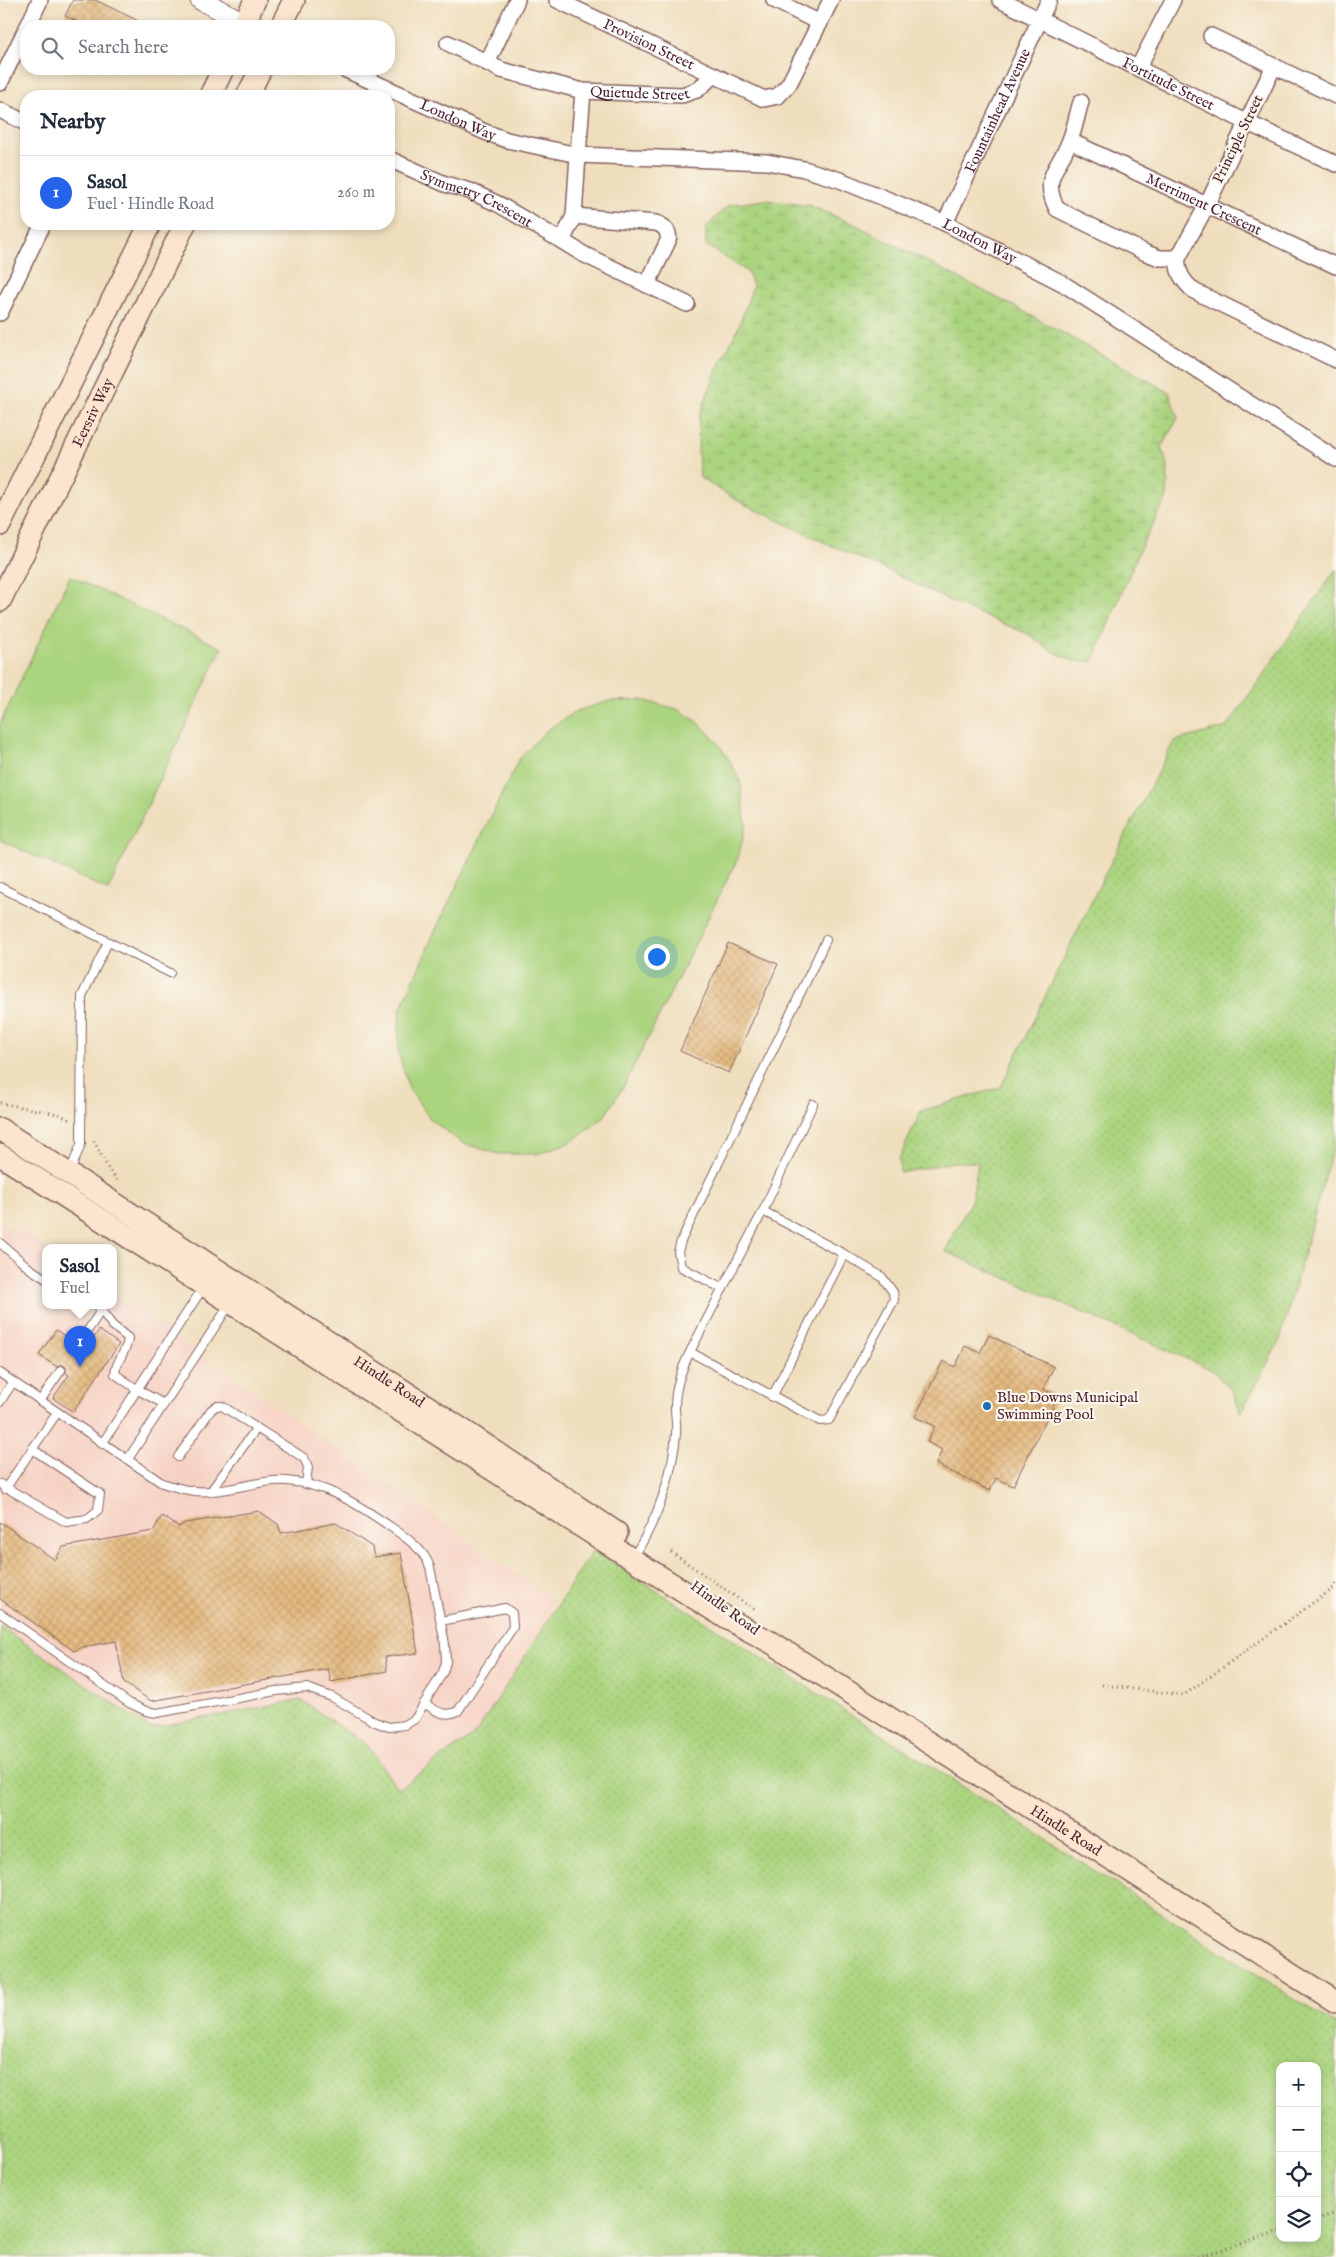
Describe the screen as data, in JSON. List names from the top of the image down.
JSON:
{
  "streets": {
    "main road": ["Eersriv Way", "Hindle Road"],
    "street": [
      "Provision Street",
      "Fortitude Street",
      "Quietude Street",
      "Fountainhead Avenue",
      "London Way",
      "Principle Street",
      "Symmetry Crescent",
      "Merriment Crescent"
    ]
  },
  "crossings": [
    ["Provision Street", "Quietude Street"],
    ["Fortitude Street", "Fountainhead Avenue"],
    ["Fortitude Street", "Principle Street"],
    ["Fountainhead Avenue", "London Way"],
    ["Principle Street", "Merriment Crescent"]
  ],
  "places": ["Blue Downs Municipal Swimming Pool"],
  "page": {
    "search": "Search here",
    "heading": "Nearby",
    "list": [
      {
        "mark": "1",
        "name": "Sasol",
        "note": "Fuel · Hindle Road",
        "value": "260 m"
      }
    ],
    "popup": ["Sasol", "Fuel"],
    "pins": "1",
    "map_buttons": ["+", "−"]
  }
}
